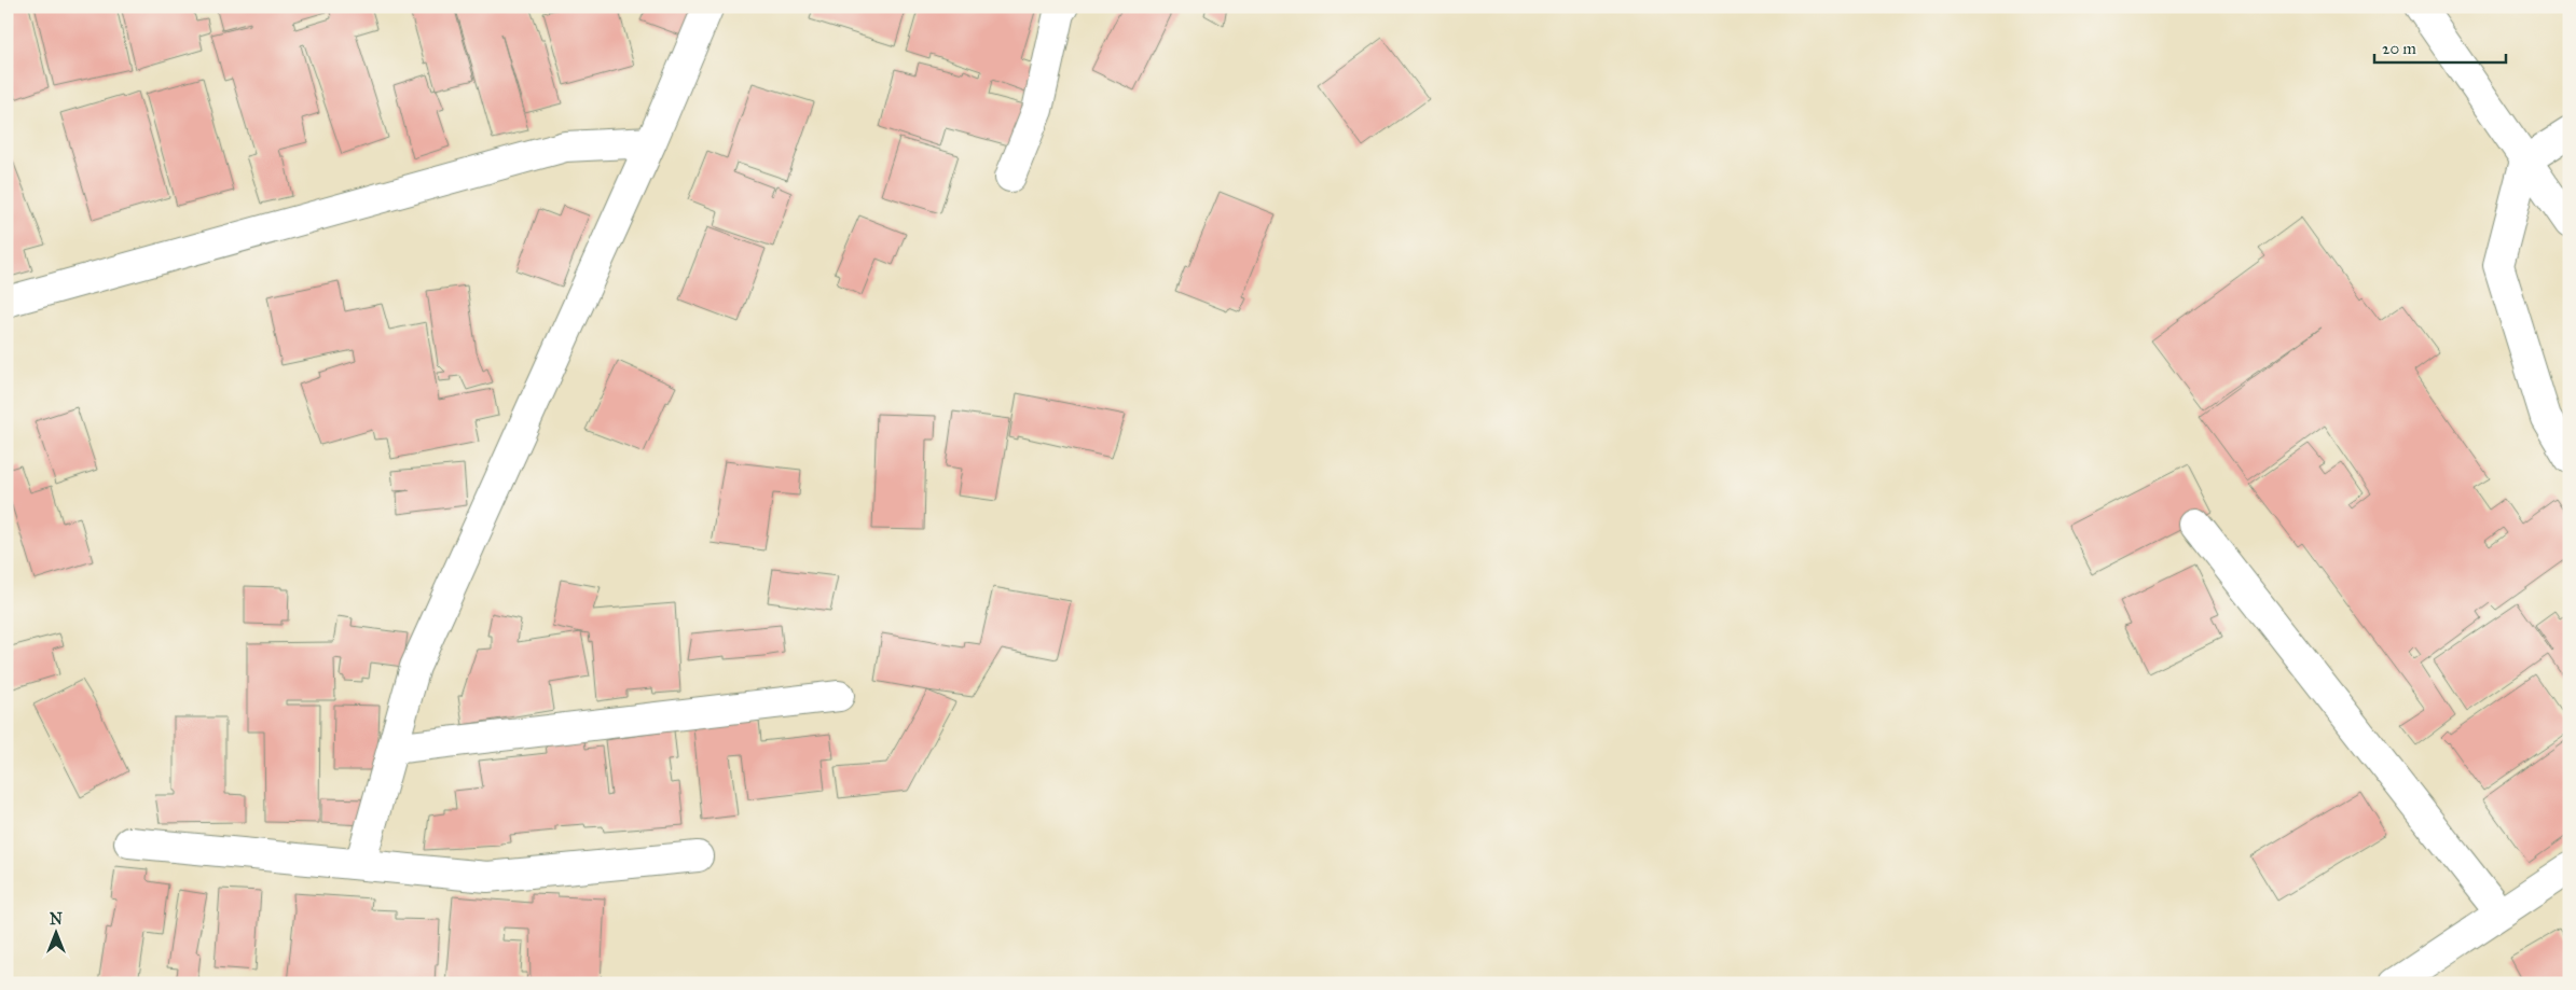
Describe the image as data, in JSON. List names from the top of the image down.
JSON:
{
  "scale_bar": "20 m",
  "north": "top"
}
